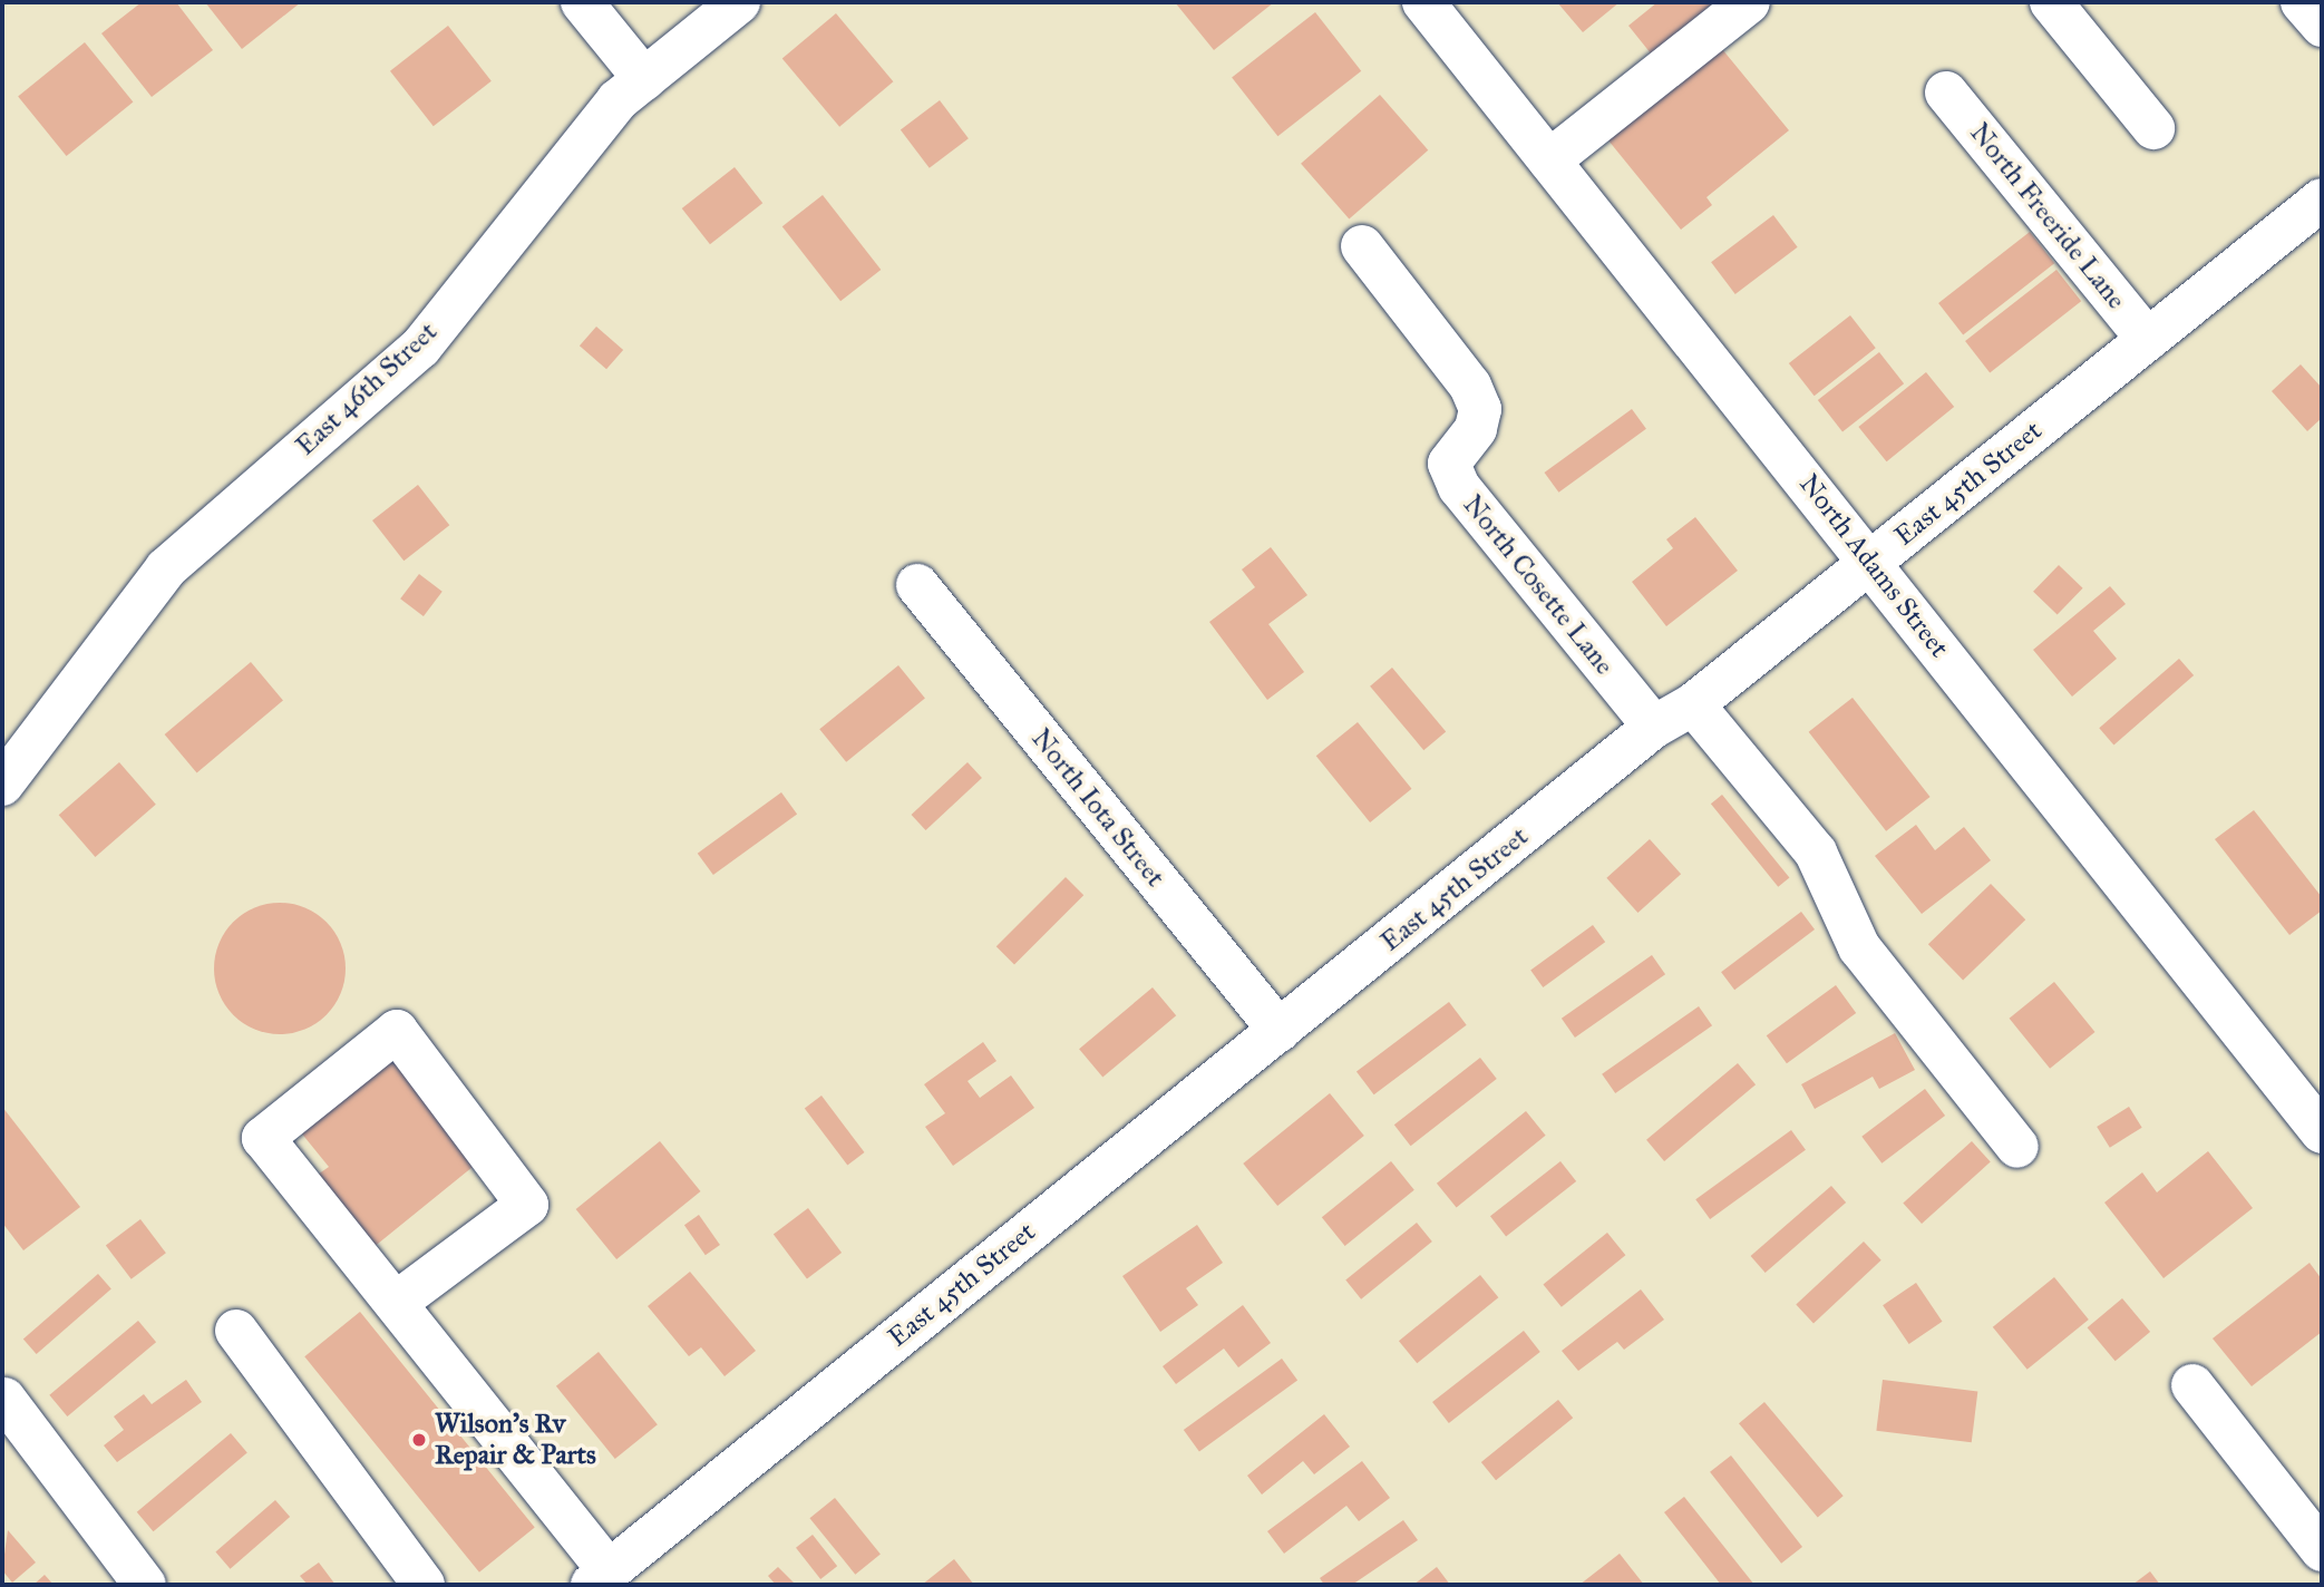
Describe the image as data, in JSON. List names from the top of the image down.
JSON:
{
  "streets": {
    "street": [
      "North Freeride Lane",
      "East 46th Street",
      "East 45th Street",
      "North Adams Street",
      "North Cosette Lane",
      "North Iota Street"
    ]
  },
  "crossings": [
    ["North Freeride Lane", "East 45th Street"],
    ["East 45th Street", "North Adams Street"],
    ["East 45th Street", "North Cosette Lane"],
    ["East 45th Street", "North Iota Street"]
  ],
  "places": ["Wilson’s Rv Repair & Parts"]
}
